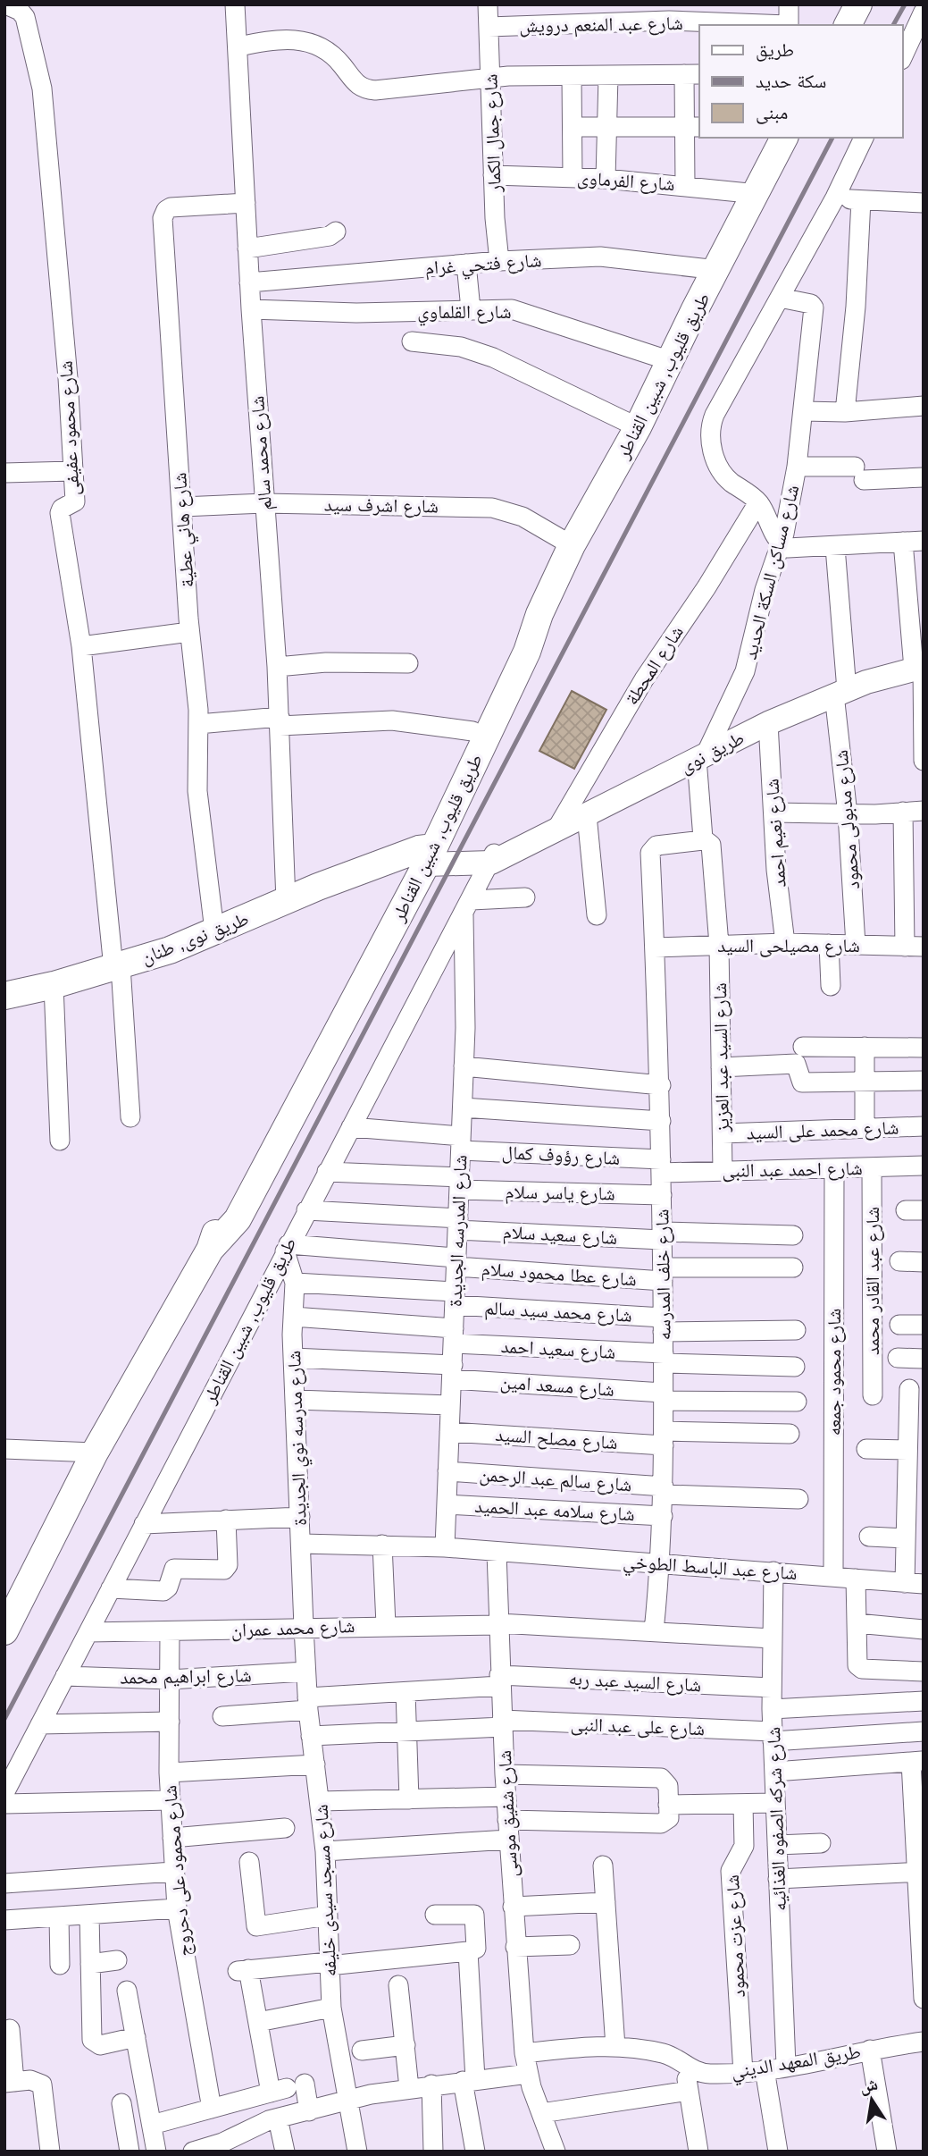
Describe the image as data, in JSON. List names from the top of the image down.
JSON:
{
  "streets": {
    "main road": ["طريق قليوب, شبين القناطر", "طريق نوى, طنان"],
    "street": [
      "شارع عبد المنعم درويش",
      "شارع جمال الكمار",
      "شارع الفرماوى",
      "شارع فتحي غرام",
      "شارع القلماوي",
      "شارع محمود عفيفى",
      "شارع محمد سالم",
      "شارع اشرف سيد",
      "شارع هاني عطية",
      "شارع مساكن السكة الحديد",
      "شارع المحطة",
      "طريق نوى",
      "شارع مدبولى محمود",
      "شارع نعيم احمد",
      "شارع مصيلحى السيد",
      "شارع السيد عبد العزيز",
      "شارع محمد على السيد",
      "شارع رؤوف كمال",
      "شارع احمد عبد النبى",
      "شارع ياسر سلام",
      "شارع المدرسه الجديدة",
      "شارع سعيد سلام",
      "شارع عطا محمود سلام",
      "شارع خلف المدرسه",
      "شارع عبد القادر محمد",
      "شارع محمد سيد سالم",
      "شارع سعيد احمد",
      "شارع محمود جمعه",
      "شارع مسعد امين",
      "شارع مدرسه نوي الجديدة",
      "شارع مصلح السيد",
      "شارع سالم عبد الرحمن",
      "شارع سلامه عبد الحميد",
      "شارع عبد الباسط الطوخي",
      "شارع محمد عمران",
      "شارع ابراهيم محمد",
      "شارع السيد عبد ربه",
      "شارع على عبد النبى",
      "شارع شفيق موسى",
      "شارع شركه الصفوه الغذائيه",
      "شارع محمود على دحروج",
      "شارع مسجد سيدى خليفه",
      "شارع عزت محمود",
      "طريق المعهد الديني"
    ]
  },
  "crossings": [
    ["شارع عبد المنعم درويش", "شارع جمال الكمار"],
    ["شارع جمال الكمار", "شارع الفرماوى"],
    ["شارع جمال الكمار", "شارع فتحي غرام"],
    ["شارع الفرماوى", "طريق قليوب, شبين القناطر"],
    ["شارع فتحي غرام", "طريق قليوب, شبين القناطر"],
    ["شارع فتحي غرام", "شارع محمد سالم"],
    ["شارع القلماوي", "طريق قليوب, شبين القناطر"],
    ["شارع القلماوي", "شارع محمد سالم"],
    ["طريق قليوب, شبين القناطر", "شارع اشرف سيد"],
    ["طريق قليوب, شبين القناطر", "طريق نوى"],
    ["طريق قليوب, شبين القناطر", "طريق نوى, طنان"],
    ["طريق قليوب, شبين القناطر", "شارع رؤوف كمال"],
    ["طريق قليوب, شبين القناطر", "شارع ياسر سلام"],
    ["طريق قليوب, شبين القناطر", "شارع المدرسه الجديدة"],
    ["طريق قليوب, شبين القناطر", "شارع سعيد سلام"],
    ["طريق قليوب, شبين القناطر", "شارع عطا محمود سلام"],
    ["طريق قليوب, شبين القناطر", "شارع مدرسه نوي الجديدة"],
    ["طريق قليوب, شبين القناطر", "شارع محمد عمران"],
    ["طريق قليوب, شبين القناطر", "شارع ابراهيم محمد"],
    ["شارع محمود عفيفى", "طريق نوى, طنان"],
    ["شارع محمد سالم", "شارع اشرف سيد"],
    ["شارع محمد سالم", "شارع هاني عطية"],
    ["شارع محمد سالم", "طريق نوى, طنان"],
    ["شارع اشرف سيد", "شارع هاني عطية"],
    ["شارع هاني عطية", "طريق نوى, طنان"],
    ["شارع مساكن السكة الحديد", "طريق نوى"],
    ["شارع المحطة", "طريق نوى"],
    ["طريق نوى", "شارع مدبولى محمود"],
    ["طريق نوى", "شارع نعيم احمد"],
    ["طريق نوى", "طريق نوى, طنان"],
    ["شارع مدبولى محمود", "شارع مصيلحى السيد"],
    ["شارع نعيم احمد", "شارع مصيلحى السيد"],
    ["شارع مصيلحى السيد", "شارع السيد عبد العزيز"],
    ["شارع مصيلحى السيد", "شارع خلف المدرسه"],
    ["شارع السيد عبد العزيز", "شارع محمد على السيد"],
    ["شارع السيد عبد العزيز", "شارع احمد عبد النبى"],
    ["شارع السيد عبد العزيز", "شارع خلف المدرسه"],
    ["شارع رؤوف كمال", "شارع احمد عبد النبى"],
    ["شارع رؤوف كمال", "شارع المدرسه الجديدة"],
    ["شارع رؤوف كمال", "شارع خلف المدرسه"],
    ["شارع احمد عبد النبى", "شارع خلف المدرسه"],
    ["شارع احمد عبد النبى", "شارع عبد القادر محمد"],
    ["شارع احمد عبد النبى", "شارع محمود جمعه"],
    ["شارع ياسر سلام", "شارع المدرسه الجديدة"],
    ["شارع ياسر سلام", "شارع خلف المدرسه"],
    ["شارع المدرسه الجديدة", "شارع سعيد سلام"],
    ["شارع المدرسه الجديدة", "شارع عطا محمود سلام"],
    ["شارع المدرسه الجديدة", "شارع محمد سيد سالم"],
    ["شارع المدرسه الجديدة", "شارع سعيد احمد"],
    ["شارع المدرسه الجديدة", "شارع مسعد امين"],
    ["شارع المدرسه الجديدة", "شارع مصلح السيد"],
    ["شارع المدرسه الجديدة", "شارع سالم عبد الرحمن"],
    ["شارع المدرسه الجديدة", "شارع سلامه عبد الحميد"],
    ["شارع المدرسه الجديدة", "شارع عبد الباسط الطوخي"],
    ["شارع سعيد سلام", "شارع خلف المدرسه"],
    ["شارع عطا محمود سلام", "شارع خلف المدرسه"],
    ["شارع عطا محمود سلام", "شارع مدرسه نوي الجديدة"],
    ["شارع خلف المدرسه", "شارع محمد سيد سالم"],
    ["شارع خلف المدرسه", "شارع سعيد احمد"],
    ["شارع خلف المدرسه", "شارع مسعد امين"],
    ["شارع خلف المدرسه", "شارع مصلح السيد"],
    ["شارع خلف المدرسه", "شارع سالم عبد الرحمن"],
    ["شارع خلف المدرسه", "شارع سلامه عبد الحميد"],
    ["شارع خلف المدرسه", "شارع عبد الباسط الطوخي"],
    ["شارع خلف المدرسه", "شارع محمد عمران"],
    ["شارع محمد سيد سالم", "شارع مدرسه نوي الجديدة"],
    ["شارع سعيد احمد", "شارع مدرسه نوي الجديدة"],
    ["شارع محمود جمعه", "شارع عبد الباسط الطوخي"],
    ["شارع مسعد امين", "شارع مدرسه نوي الجديدة"],
    ["شارع مدرسه نوي الجديدة", "شارع عبد الباسط الطوخي"],
    ["شارع مدرسه نوي الجديدة", "شارع محمد عمران"],
    ["شارع مدرسه نوي الجديدة", "شارع مسجد سيدى خليفه"],
    ["شارع عبد الباسط الطوخي", "شارع شفيق موسى"],
    ["شارع عبد الباسط الطوخي", "شارع شركه الصفوه الغذائيه"],
    ["شارع محمد عمران", "شارع شفيق موسى"],
    ["شارع محمد عمران", "شارع شركه الصفوه الغذائيه"],
    ["شارع محمد عمران", "شارع محمود على دحروج"],
    ["شارع محمد عمران", "شارع مسجد سيدى خليفه"],
    ["شارع ابراهيم محمد", "شارع محمود على دحروج"],
    ["شارع ابراهيم محمد", "شارع مسجد سيدى خليفه"],
    ["شارع السيد عبد ربه", "شارع شفيق موسى"],
    ["شارع السيد عبد ربه", "شارع شركه الصفوه الغذائيه"],
    ["شارع السيد عبد ربه", "شارع مسجد سيدى خليفه"],
    ["شارع على عبد النبى", "شارع شفيق موسى"],
    ["شارع على عبد النبى", "شارع شركه الصفوه الغذائيه"],
    ["شارع على عبد النبى", "شارع مسجد سيدى خليفه"],
    ["شارع شفيق موسى", "طريق المعهد الديني"],
    ["شارع شركه الصفوه الغذائيه", "طريق المعهد الديني"],
    ["شارع عزت محمود", "طريق المعهد الديني"]
  ],
  "legend": ["طريق", "سكة حديد", "مبنى"],
  "north": "top"
}
